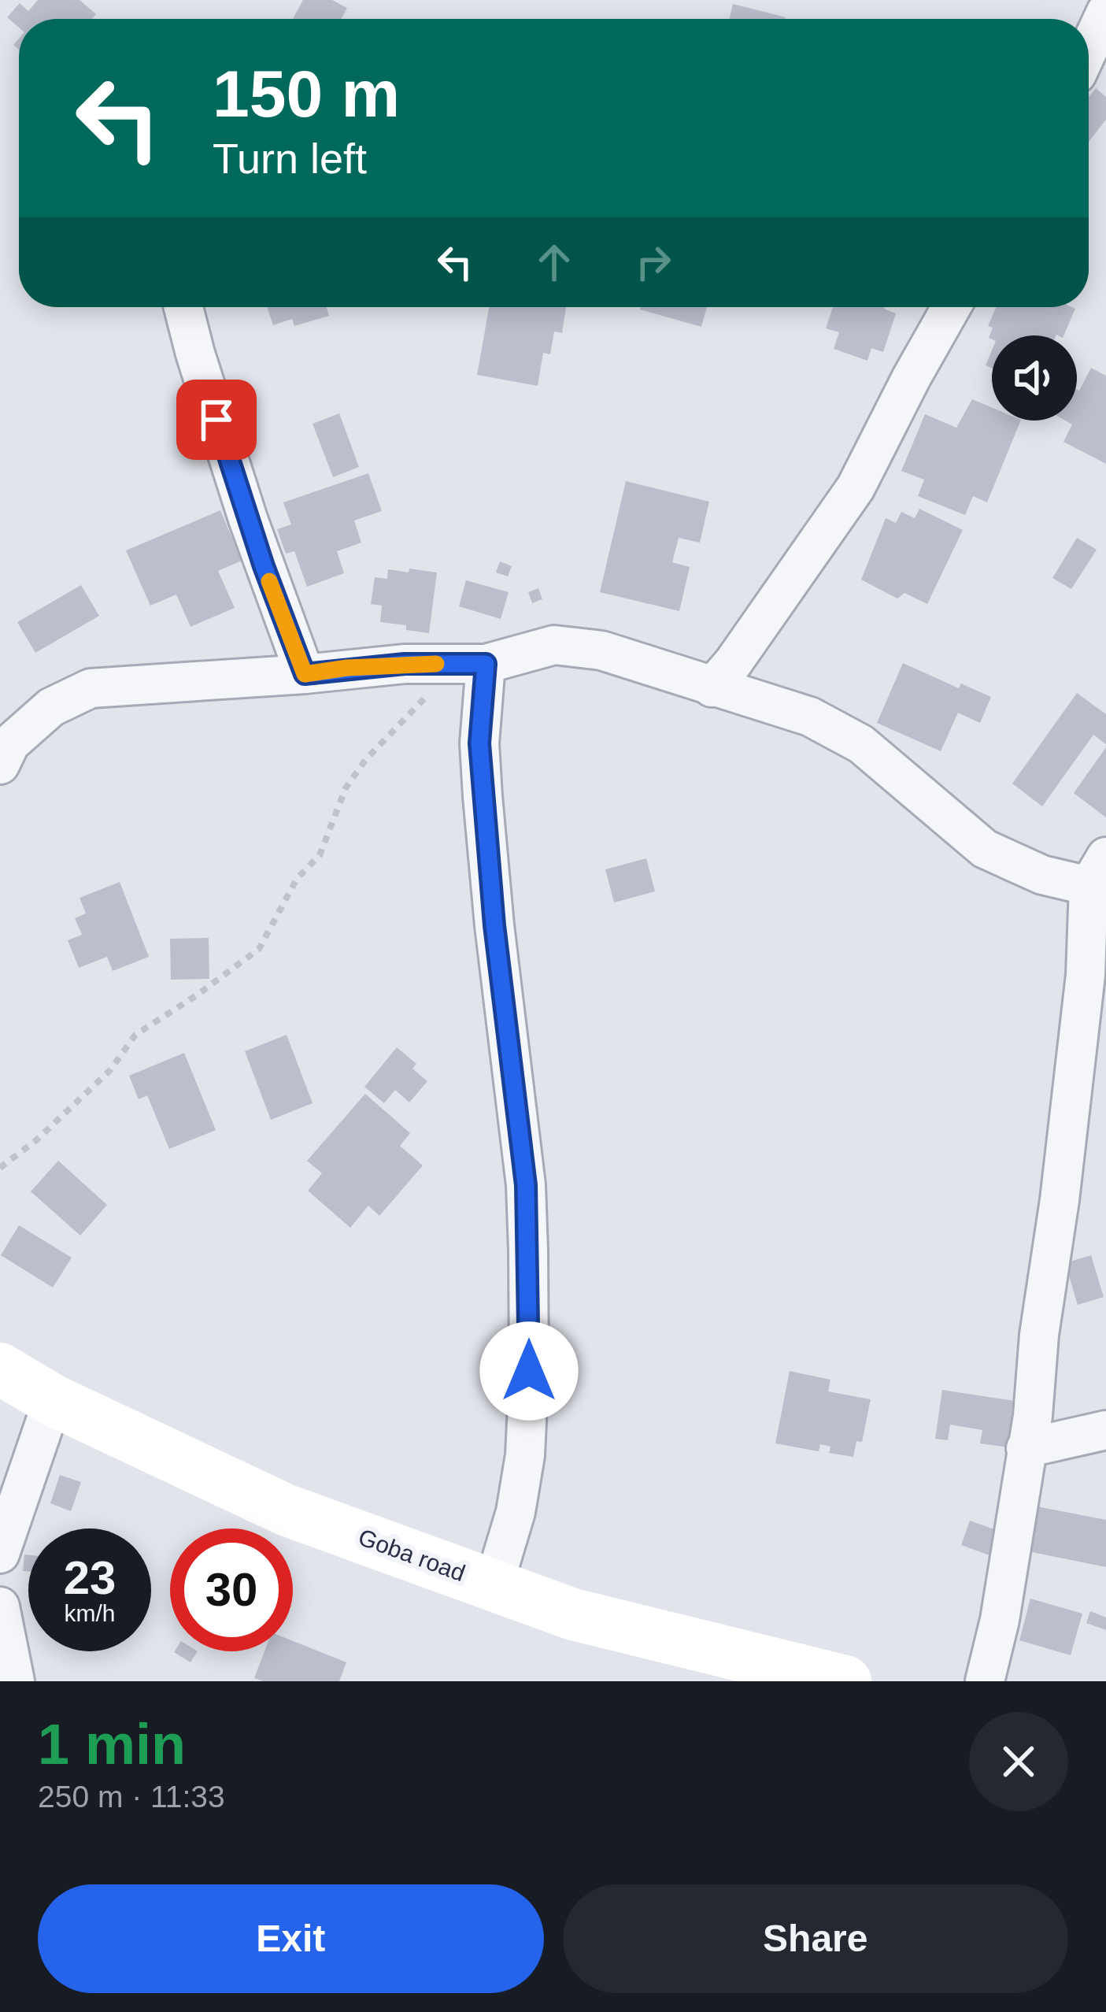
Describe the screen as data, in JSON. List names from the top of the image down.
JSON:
{
  "streets": {
    "main road": ["Goba road"]
  },
  "page": {
    "turn": ["150 m", "Turn left"],
    "speed": "23 km/h",
    "limit": "30",
    "heading": ["1 min", "250 m · 11:33"],
    "buttons": ["Exit", "Share"]
  }
}
